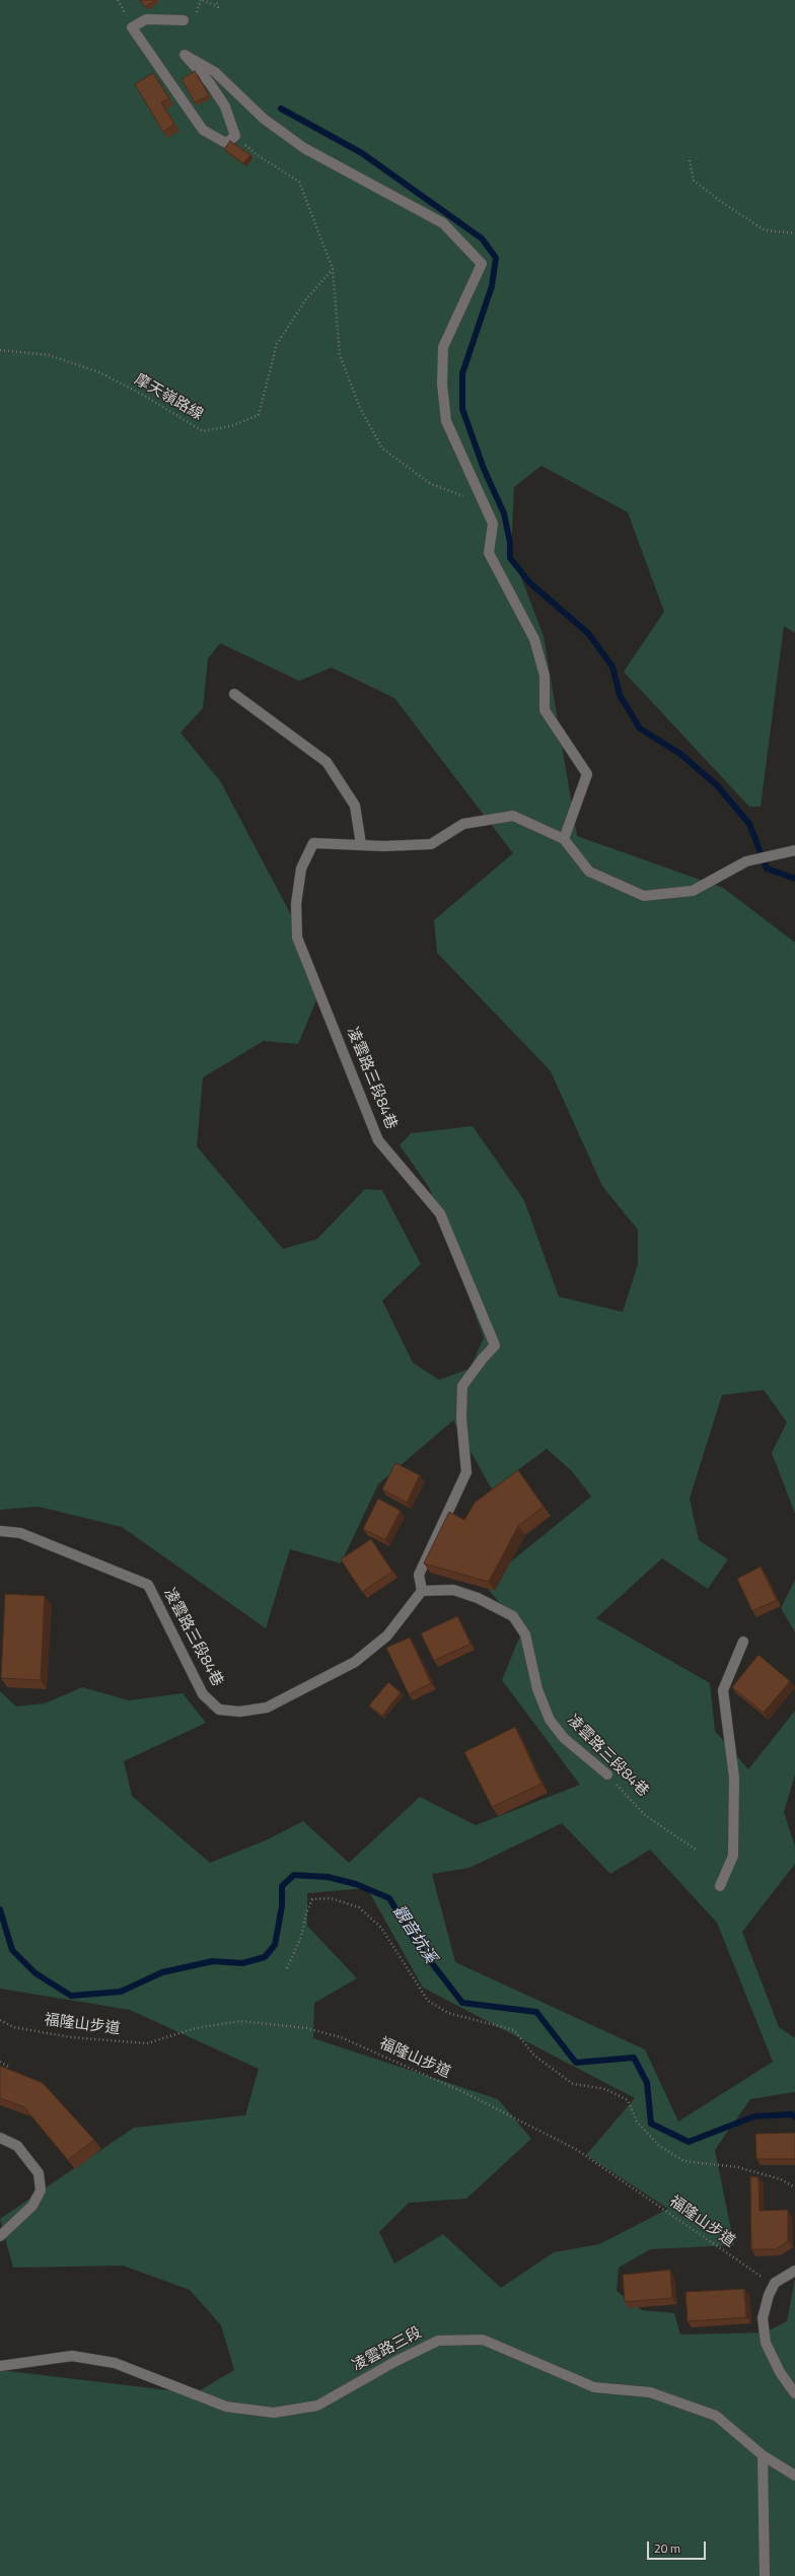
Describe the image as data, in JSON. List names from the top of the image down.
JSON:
{
  "streets": {
    "street": ["凌雲路三段84巷", "凌雲路三段"],
    "path": ["摩天嶺路線", "福隆山步道"]
  },
  "water": ["觀音坑溪"],
  "scale_bar": "20 m"
}
